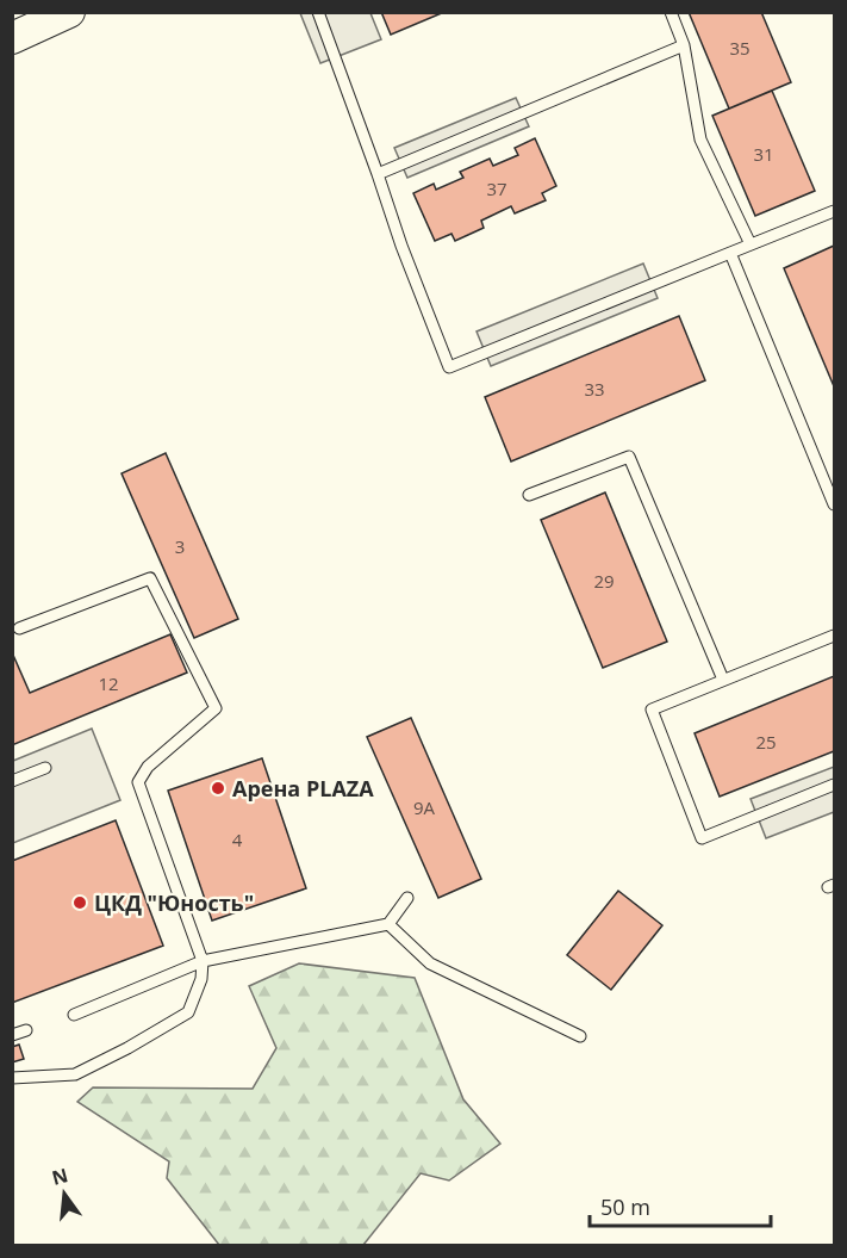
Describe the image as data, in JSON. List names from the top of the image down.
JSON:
{
  "places": ["Арена PLAZA", "ЦКД \"Юность\""],
  "house_numbers": [
    "35",
    "31",
    "37",
    "33",
    "3",
    "29",
    "12",
    "25",
    "9А",
    "4"
  ],
  "scale_bar": "50 m",
  "north": "top"
}
